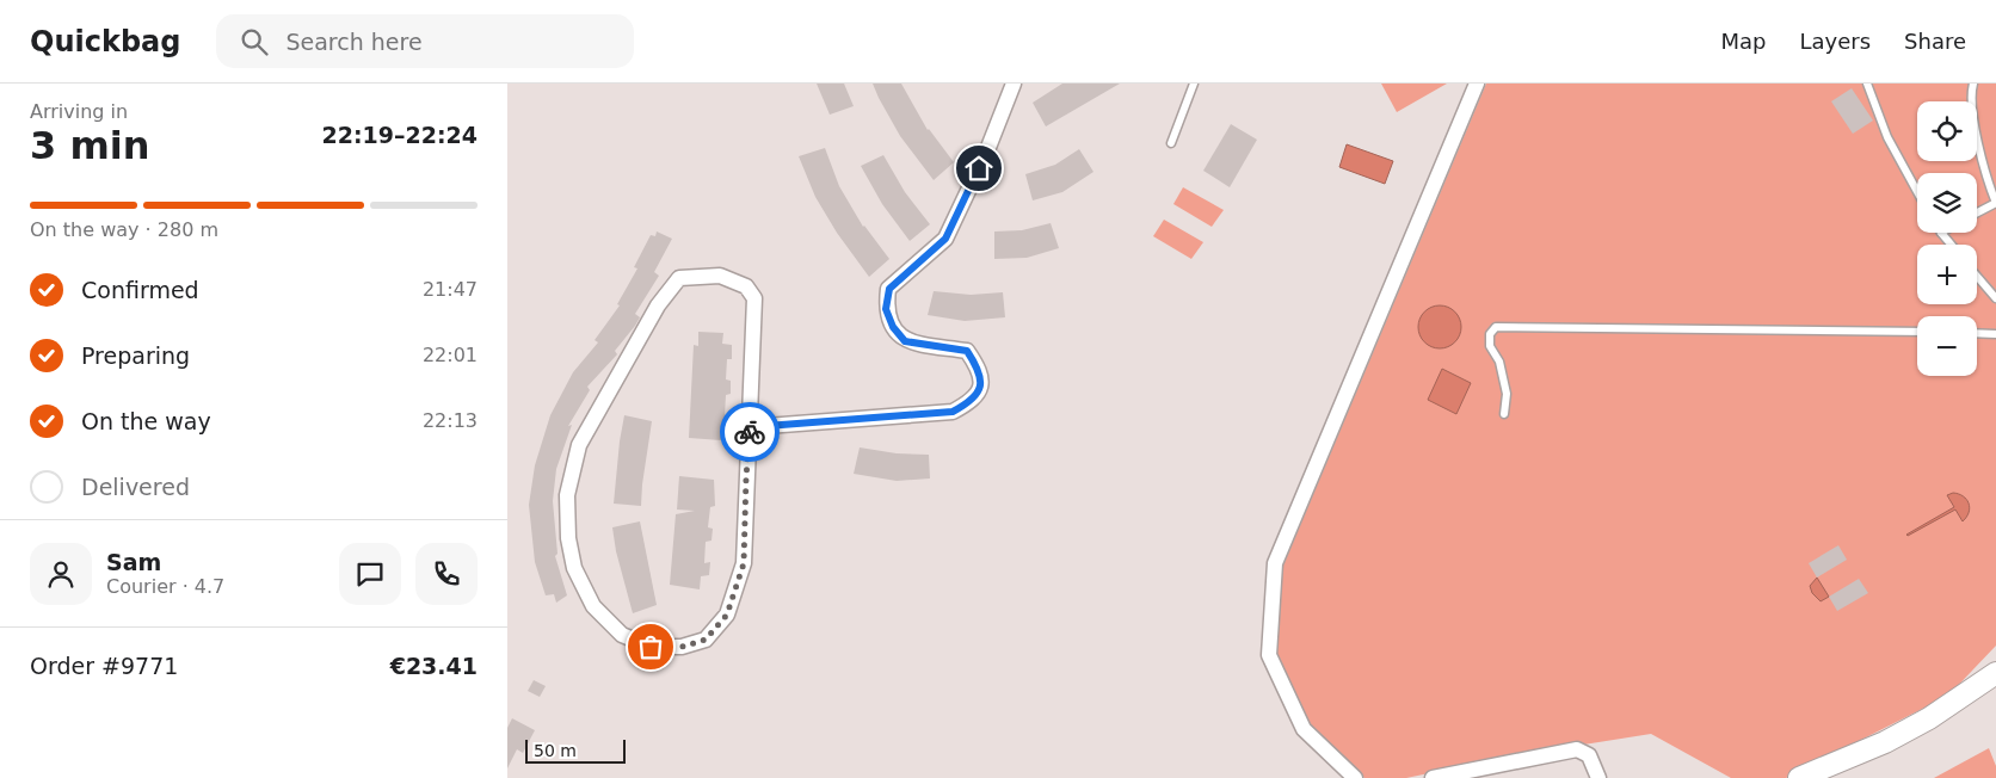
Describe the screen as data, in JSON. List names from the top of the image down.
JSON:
{
  "scale_bar": "50 m",
  "page": {
    "header": "Quickbag",
    "search": "Search here",
    "nav": ["Map", "Layers", "Share"],
    "heading": ["3 min", "Arriving in", "22:19–22:24"],
    "panel": [
      "Sam",
      "Courier · 4.7",
      "Order #9771",
      "€23.41"
    ],
    "map_buttons": ["+", "−"],
    "bar": "On the way · 280 m",
    "list": [
      ["Confirmed", "21:47"],
      ["Preparing", "22:01"],
      ["On the way", "22:13"],
      "Delivered"
    ],
    "scale": "50 m"
  }
}
